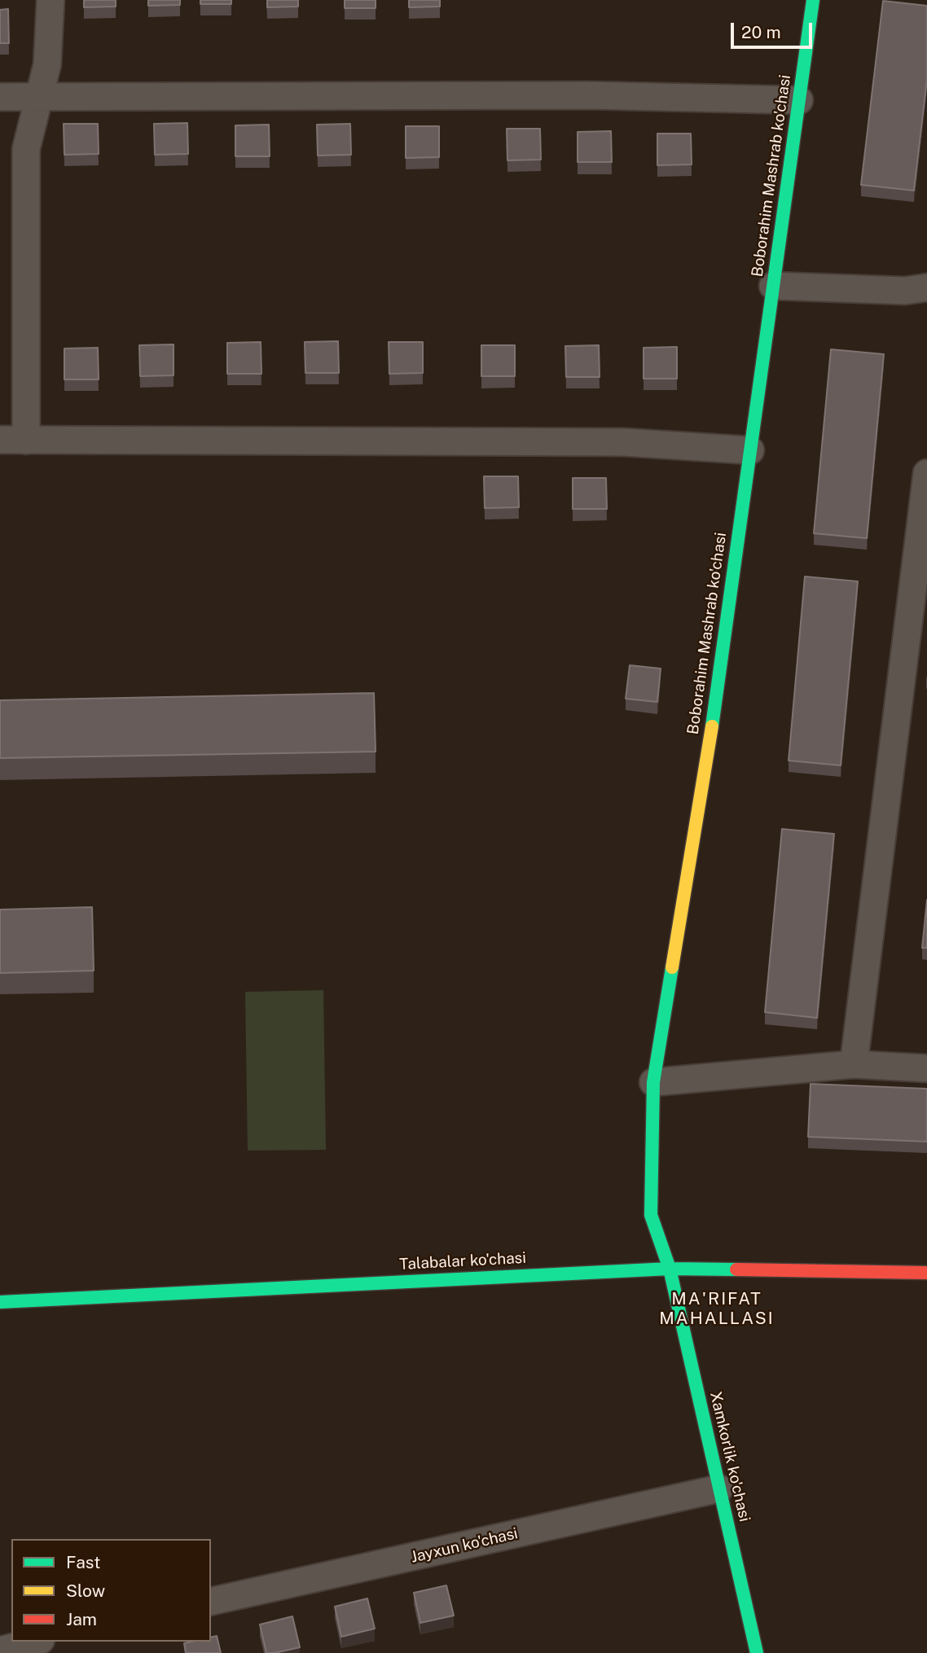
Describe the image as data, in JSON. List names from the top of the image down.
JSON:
{
  "streets": {
    "street": [
      "Boborahim Mashrab ko'chasi",
      "Talabalar ko'chasi",
      "Xamkorlik ko'chasi",
      "Jayxun ko'chasi"
    ]
  },
  "crossings": [
    ["Boborahim Mashrab ko'chasi", "Talabalar ko'chasi"],
    ["Boborahim Mashrab ko'chasi", "Xamkorlik ko'chasi"],
    ["Talabalar ko'chasi", "Xamkorlik ko'chasi"],
    ["Xamkorlik ko'chasi", "Jayxun ko'chasi"]
  ],
  "districts": ["MA'RIFAT MAHALLASI"],
  "legend": ["Fast", "Slow", "Jam"],
  "scale_bar": "20 m"
}
